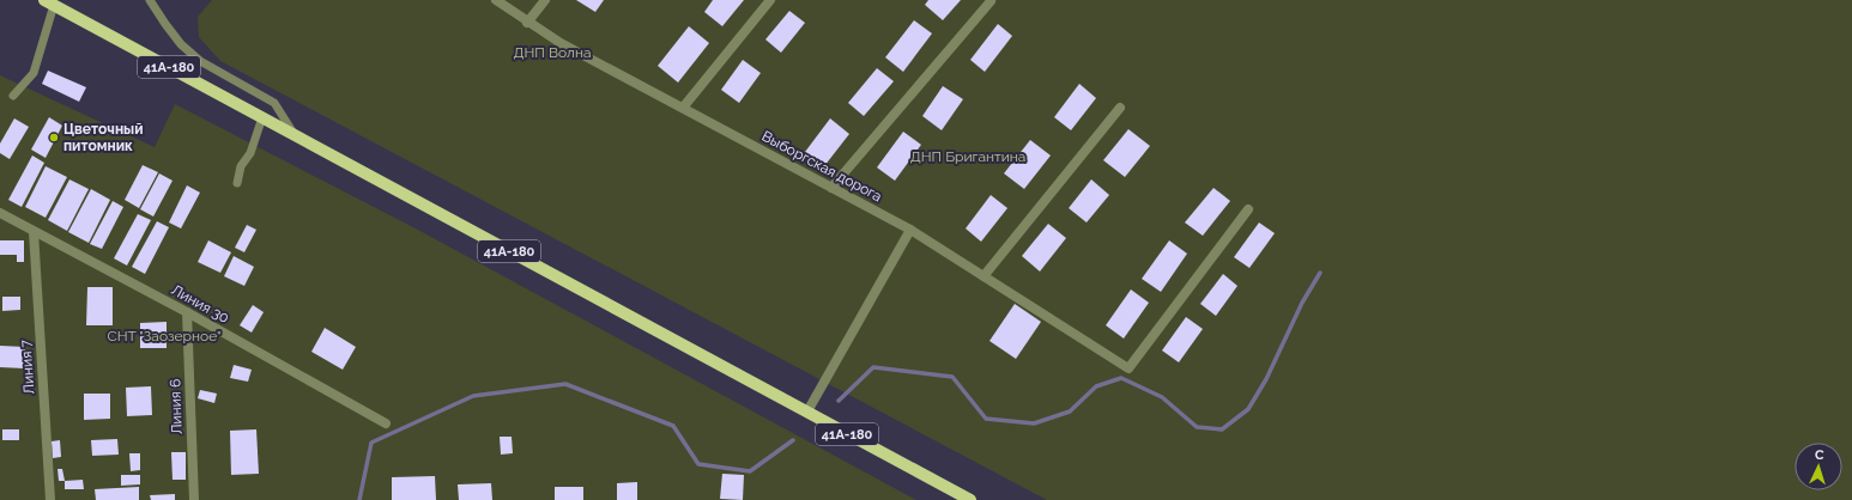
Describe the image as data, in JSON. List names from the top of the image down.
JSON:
{
  "streets": {
    "main road": ["41А-180"],
    "street": [
      "Выборгская дорога",
      "Линия 30",
      "Линия 7",
      "Линия 6"
    ]
  },
  "crossings": [
    ["Линия 30", "Линия 7"],
    ["Линия 30", "Линия 6"]
  ],
  "parks": ["ДНП Волна", "ДНП Бригантина", "СНТ \"Заозерное\""],
  "places": ["Цветочный питомник"],
  "north": "top"
}
